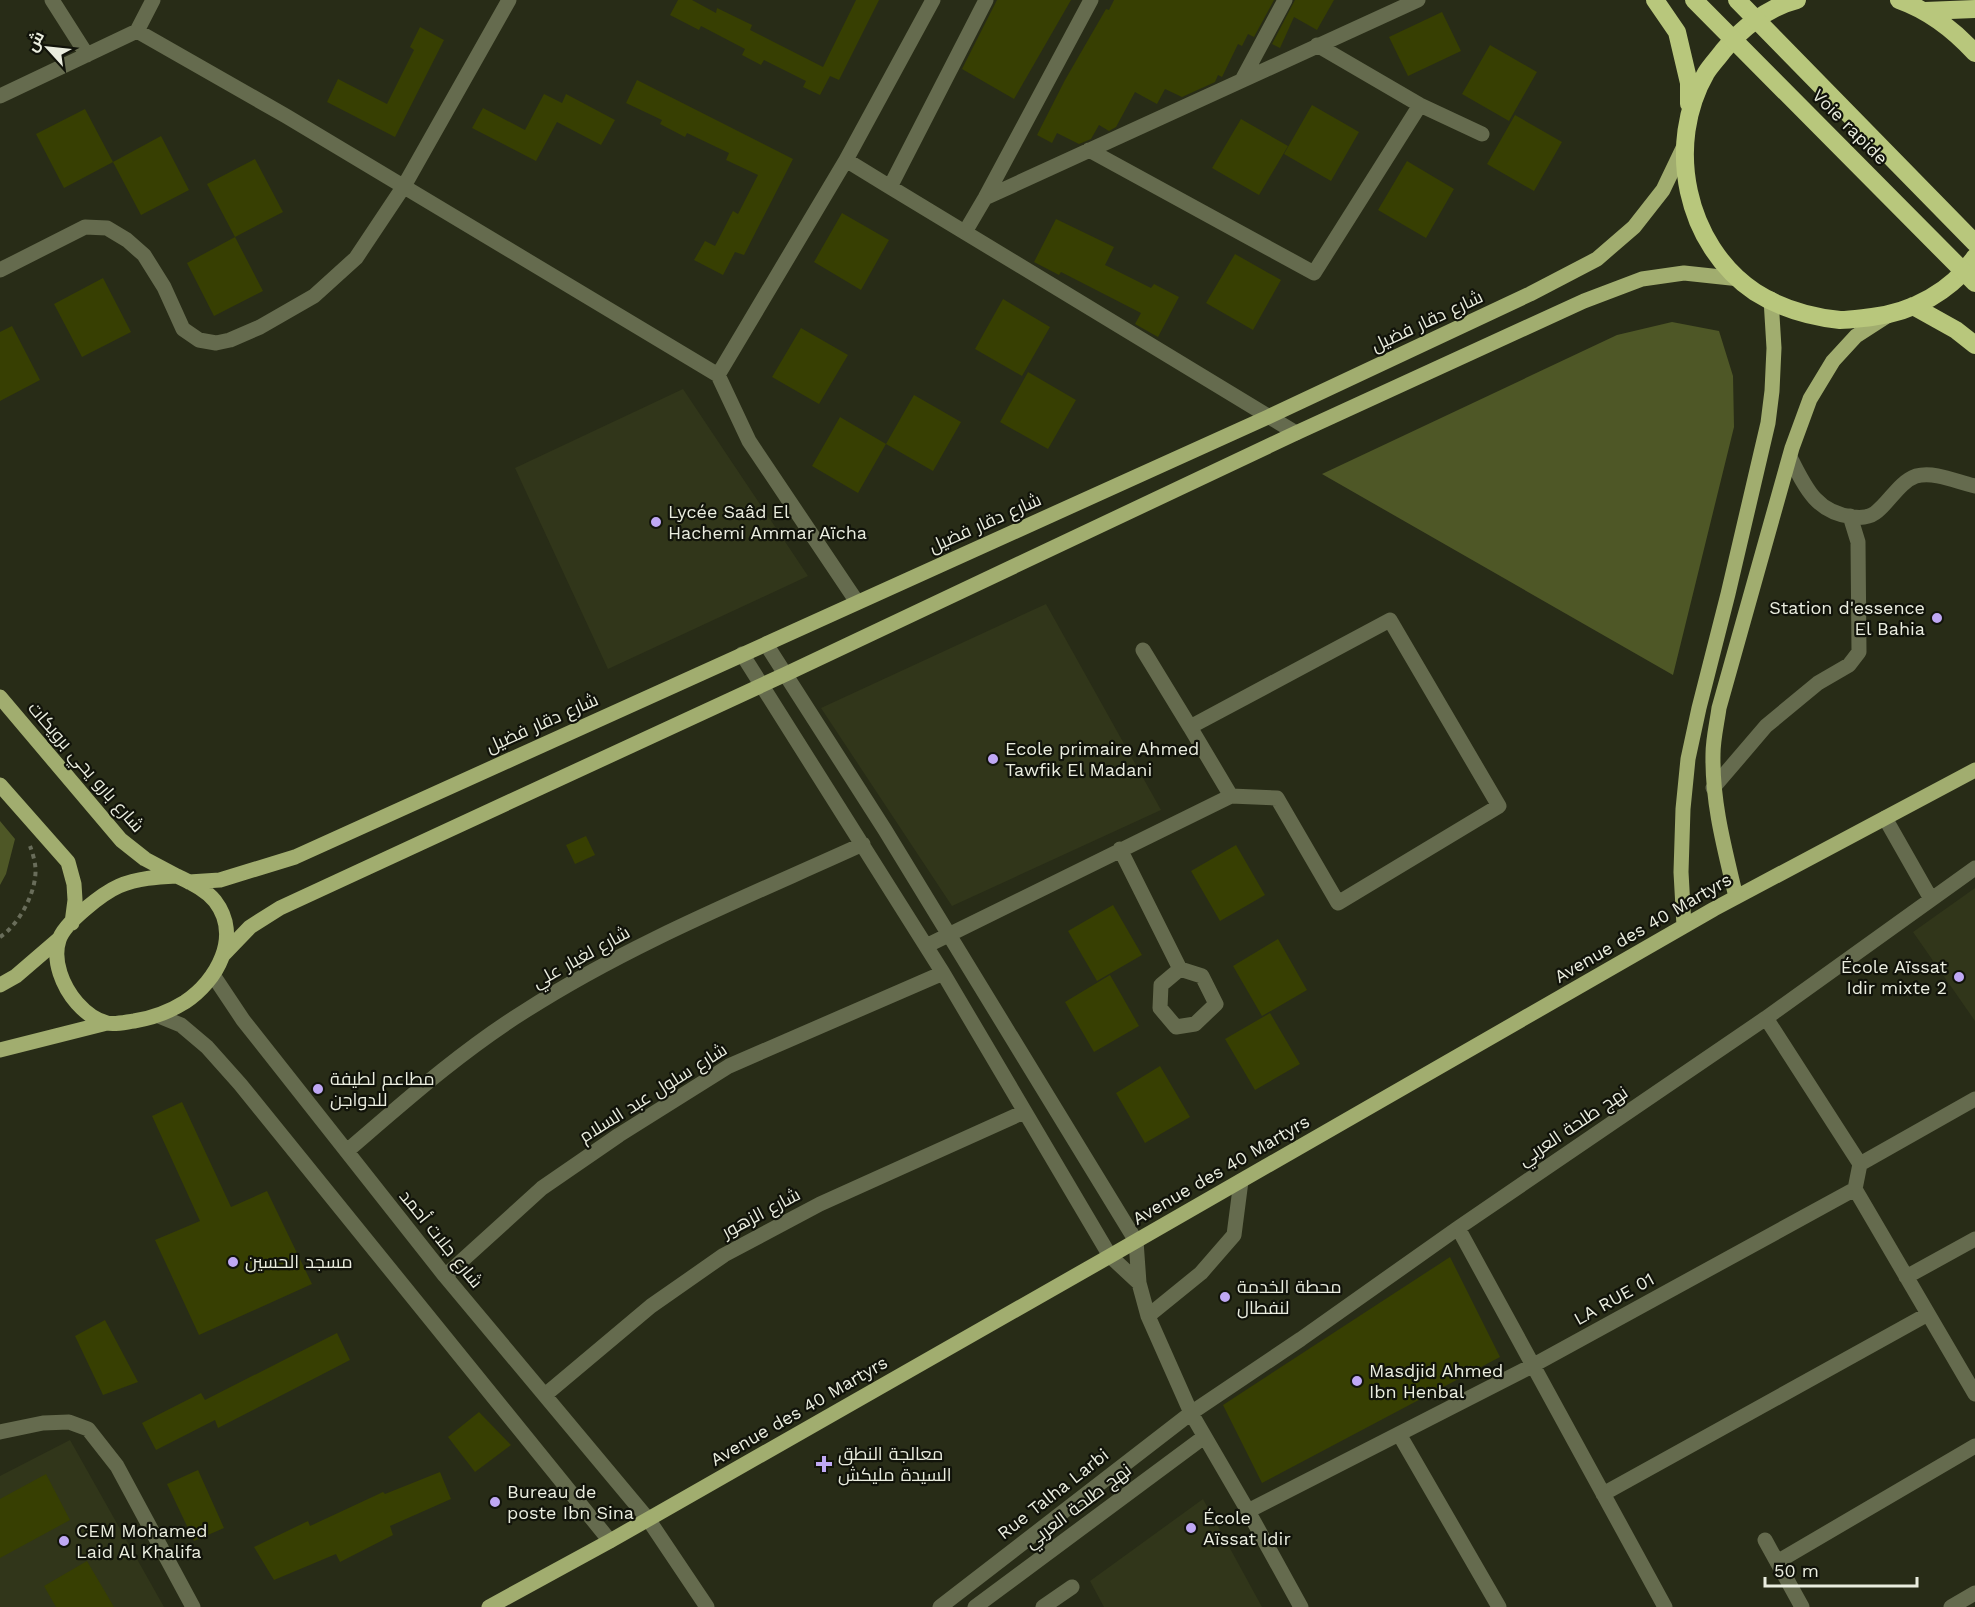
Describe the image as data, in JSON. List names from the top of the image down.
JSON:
{
  "streets": {
    "highway": ["Voie rapide"],
    "main road": ["شارع دقار فضيل", "شارع بارو يحي برويكات", "Avenue des 40 Martyrs"],
    "street": [
      "شارع لغبار علي",
      "شارع سلول عبد السلام",
      "نهج طلحة العربي",
      "شارع الزهور",
      "شارع جلات أحمد",
      "LA RUE 01",
      "Rue Talha Larbi"
    ]
  },
  "crossings": [
    ["شارع دقار فضيل", "شارع بارو يحي برويكات"],
    ["شارع دقار فضيل", "شارع جلات أحمد"],
    ["شارع بارو يحي برويكات", "شارع جلات أحمد"],
    ["Avenue des 40 Martyrs", "شارع جلات أحمد"],
    ["شارع لغبار علي", "شارع جلات أحمد"],
    ["شارع سلول عبد السلام", "شارع جلات أحمد"],
    ["نهج طلحة العربي", "Rue Talha Larbi"],
    ["شارع الزهور", "شارع جلات أحمد"]
  ],
  "places": {
    "other": [
      "Lycée Saâd El Hachemi Ammar Aïcha",
      "Station d'essence El Bahia",
      "Ecole primaire Ahmed Tawfik El Madani",
      "École Aïssat Idir mixte 2",
      "مطاعم لطيفة للدواجن",
      "مسجد الحسين",
      "محطة الخدمة لنفطال",
      "Masdjid Ahmed Ibn Henbal",
      "Bureau de poste Ibn Sina",
      "École Aïssat Idir",
      "CEM Mohamed Laid Al Khalifa"
    ],
    "health": ["معالجة النطق السيدة مليكش"]
  },
  "scale_bar": "50 m",
  "north": "top left"
}
